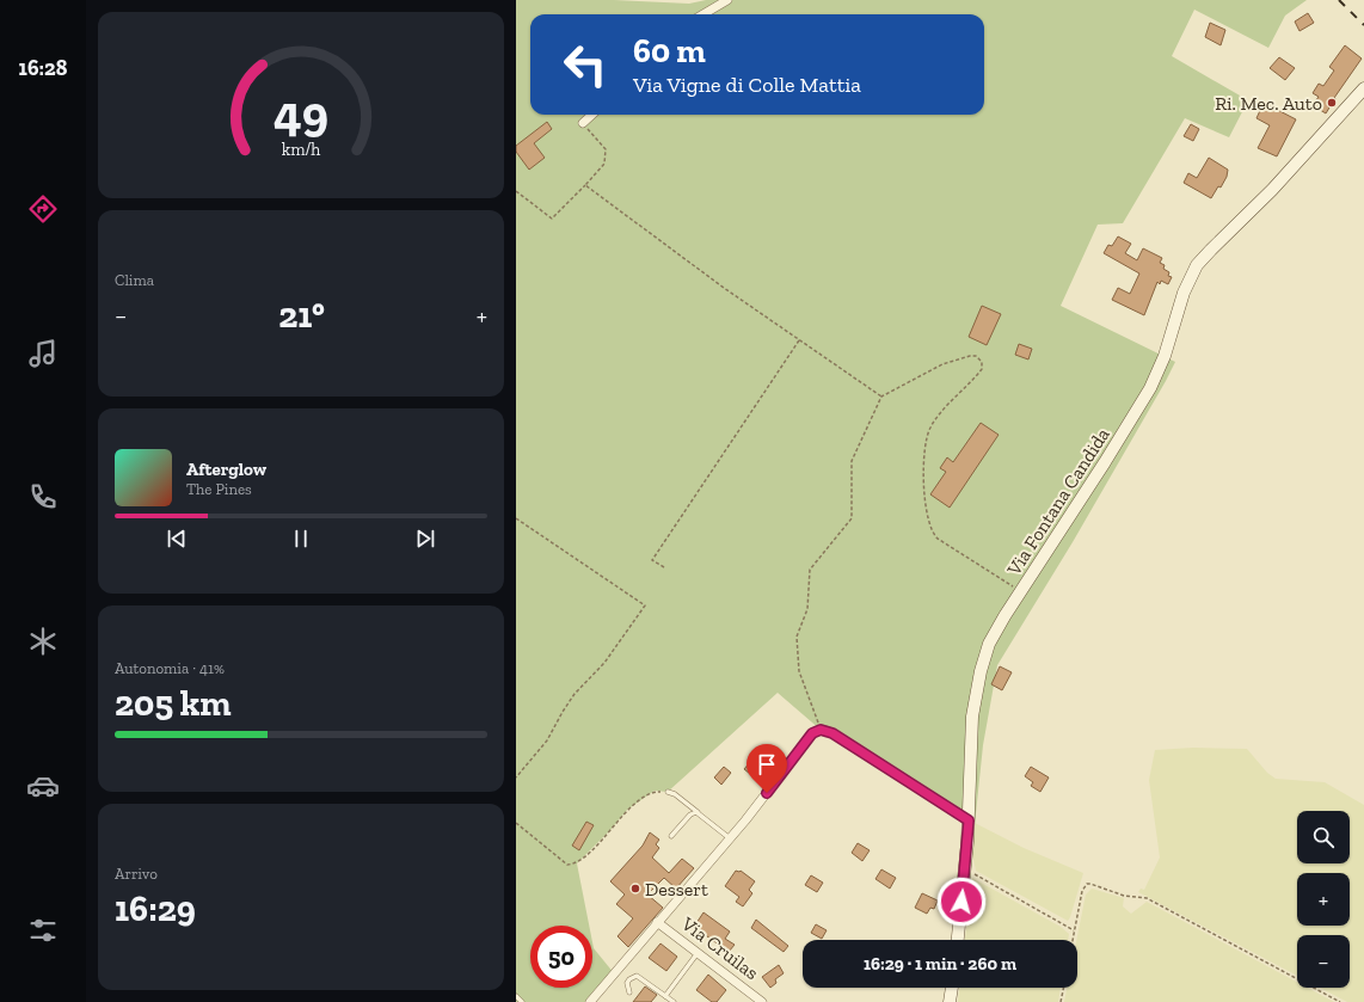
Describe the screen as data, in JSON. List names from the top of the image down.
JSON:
{
  "streets": {
    "main road": ["Via Fontana Candida"],
    "street": ["Via Cruilas"]
  },
  "places": ["Ri. Mec. Auto", "Dessert"],
  "page": {
    "tabs": "16:28",
    "turn": ["60 m", "Via Vigne di Colle Mattia"],
    "tile": [
      "Clima",
      ["Autonomia · 41%", "205 km"],
      ["Arrivo", "16:29"]
    ],
    "heat": ["−", "21°", "+"],
    "song": ["Afterglow", "The Pines"],
    "map_buttons": ["+", "−"],
    "limit": "50",
    "trip": "16:29 · 1 min · 260 m",
    "gauge": ["49", "km/h"]
  }
}
